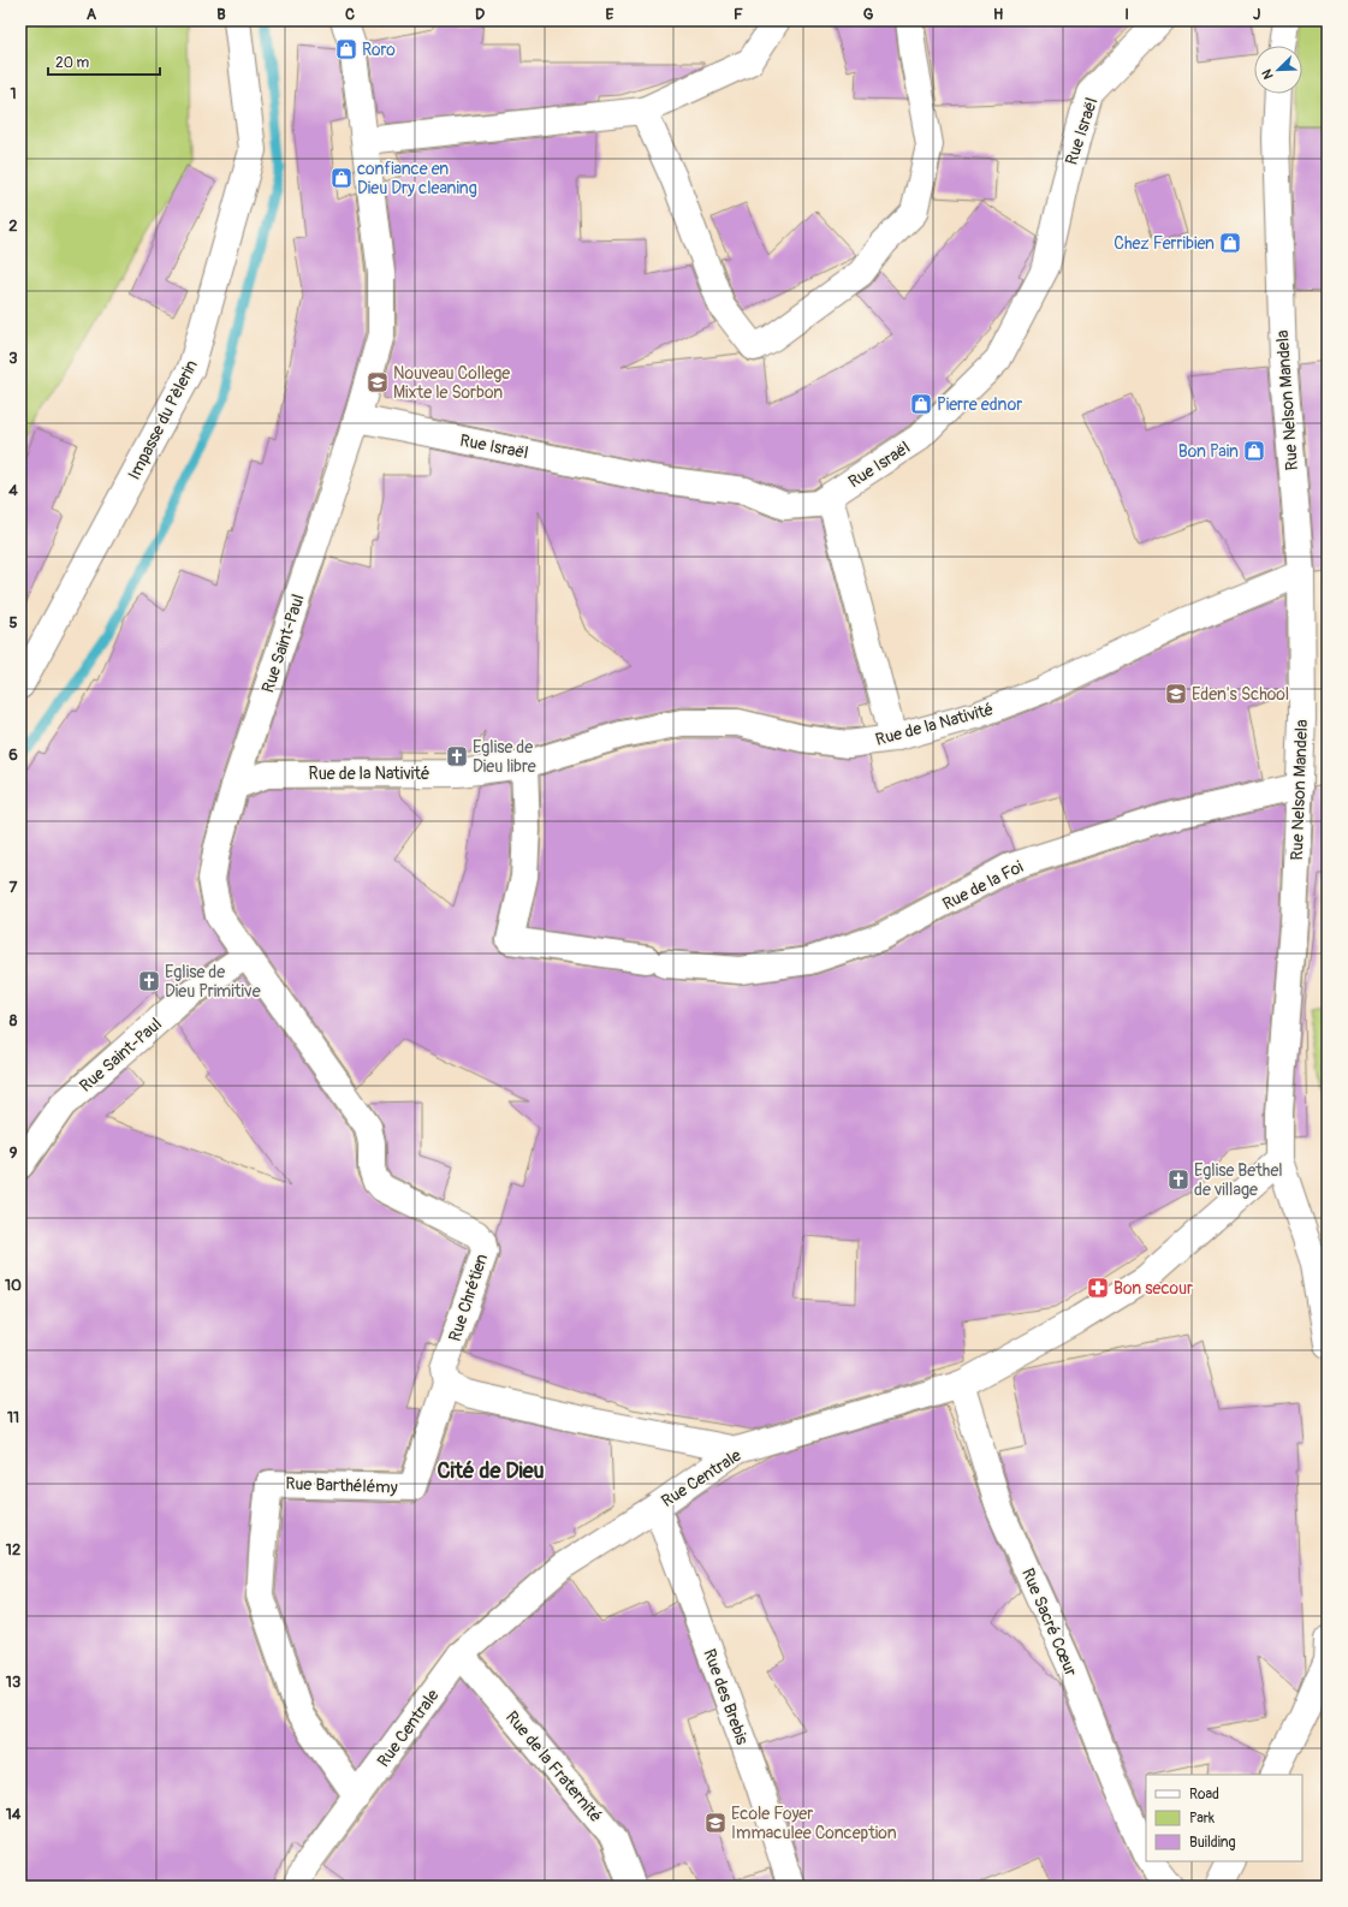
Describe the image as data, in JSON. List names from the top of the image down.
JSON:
{
  "streets": {
    "street": [
      "Rue Israël",
      "Rue Nelson Mandela",
      "Impasse du Pèlerin",
      "Rue Saint-Paul",
      "Rue de la Nativité",
      "Rue de la Foi",
      "Rue Chrétien",
      "Rue Centrale",
      "Rue Barthélémy",
      "Rue Sacré Cœur",
      "Rue des Brebis",
      "Rue de la Fraternité"
    ]
  },
  "crossings": [
    ["Rue Israël", "Rue Saint-Paul"],
    ["Rue Nelson Mandela", "Rue de la Nativité"],
    ["Rue Nelson Mandela", "Rue de la Foi"],
    ["Rue Nelson Mandela", "Rue Centrale"],
    ["Rue Saint-Paul", "Rue de la Nativité"],
    ["Rue Saint-Paul", "Rue Chrétien"],
    ["Rue de la Nativité", "Rue de la Foi"],
    ["Rue Chrétien", "Rue Barthélémy"],
    ["Rue Centrale", "Rue Barthélémy"],
    ["Rue Centrale", "Rue Sacré Cœur"],
    ["Rue Centrale", "Rue des Brebis"],
    ["Rue Centrale", "Rue de la Fraternité"]
  ],
  "districts": ["Cité de Dieu"],
  "places": {
    "shop": [
      "Roro",
      "confiance en Dieu Dry cleaning",
      "Chez Ferribien",
      "Pierre ednor",
      "Bon Pain"
    ],
    "school or university": ["Nouveau College Mixte le Sorbon", "Eden's School", "Ecole Foyer Immaculee Conception"],
    "church": ["Eglise de Dieu libre", "Eglise de Dieu Primitive", "Eglise Bethel de village"],
    "pharmacy": ["Bon secour"]
  },
  "legend": ["Road", "Park", "Building"],
  "scale_bar": "20 m",
  "north": "bottom left",
  "grid": {
    "columns": [
      "A",
      "B",
      "C",
      "D",
      "E",
      "F",
      "G",
      "H",
      "I",
      "J"
    ],
    "rows": [
      "1",
      "2",
      "3",
      "4",
      "5",
      "6",
      "7",
      "8",
      "9",
      "10",
      "11",
      "12",
      "13",
      "14"
    ]
  }
}
